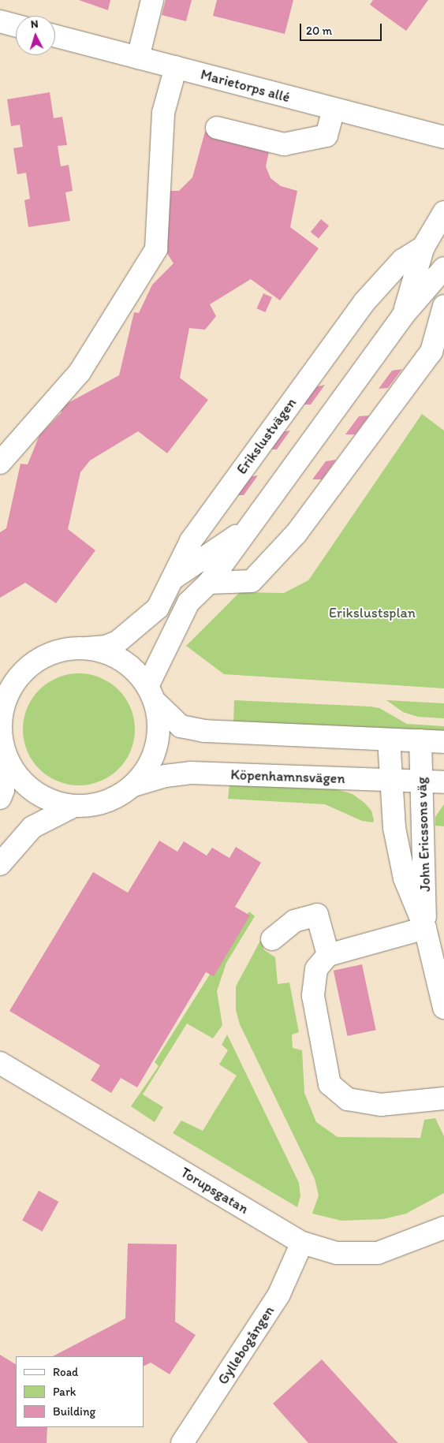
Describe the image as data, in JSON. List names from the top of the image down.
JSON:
{
  "streets": {
    "street": [
      "Marietorps allé",
      "Erikslustvägen",
      "Köpenhamnsvägen",
      "John Ericssons väg",
      "Torupsgatan",
      "Gyllebogången"
    ]
  },
  "crossings": [
    ["Erikslustvägen", "Köpenhamnsvägen"],
    ["Köpenhamnsvägen", "John Ericssons väg"],
    ["Torupsgatan", "Gyllebogången"]
  ],
  "parks": ["Erikslustsplan"],
  "legend": ["Road", "Park", "Building"],
  "scale_bar": "20 m",
  "north": "top"
}
